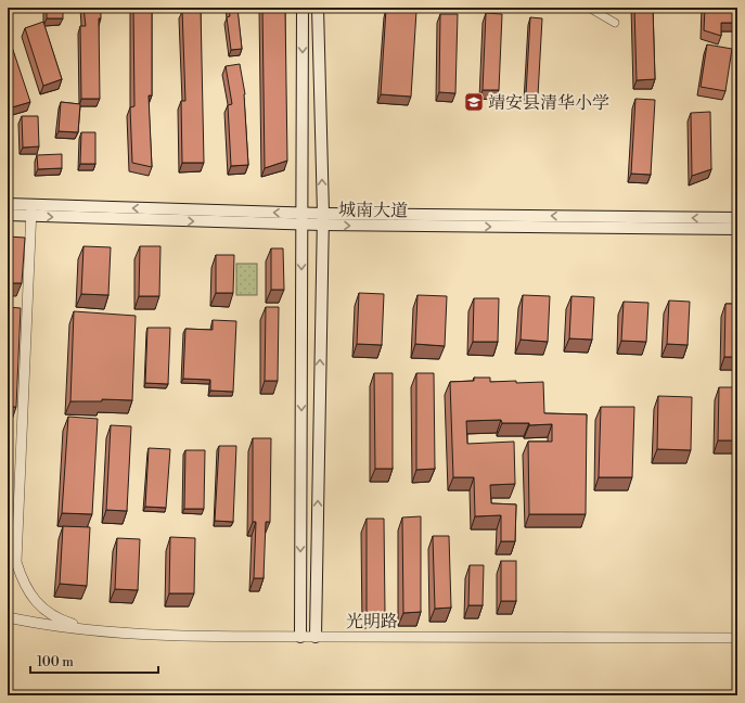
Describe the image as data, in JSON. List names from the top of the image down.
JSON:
{
  "streets": {
    "main road": ["城南大道"],
    "street": ["光明路"]
  },
  "places": {
    "school or university": ["靖安县清华小学"]
  },
  "scale_bar": "100 m"
}
